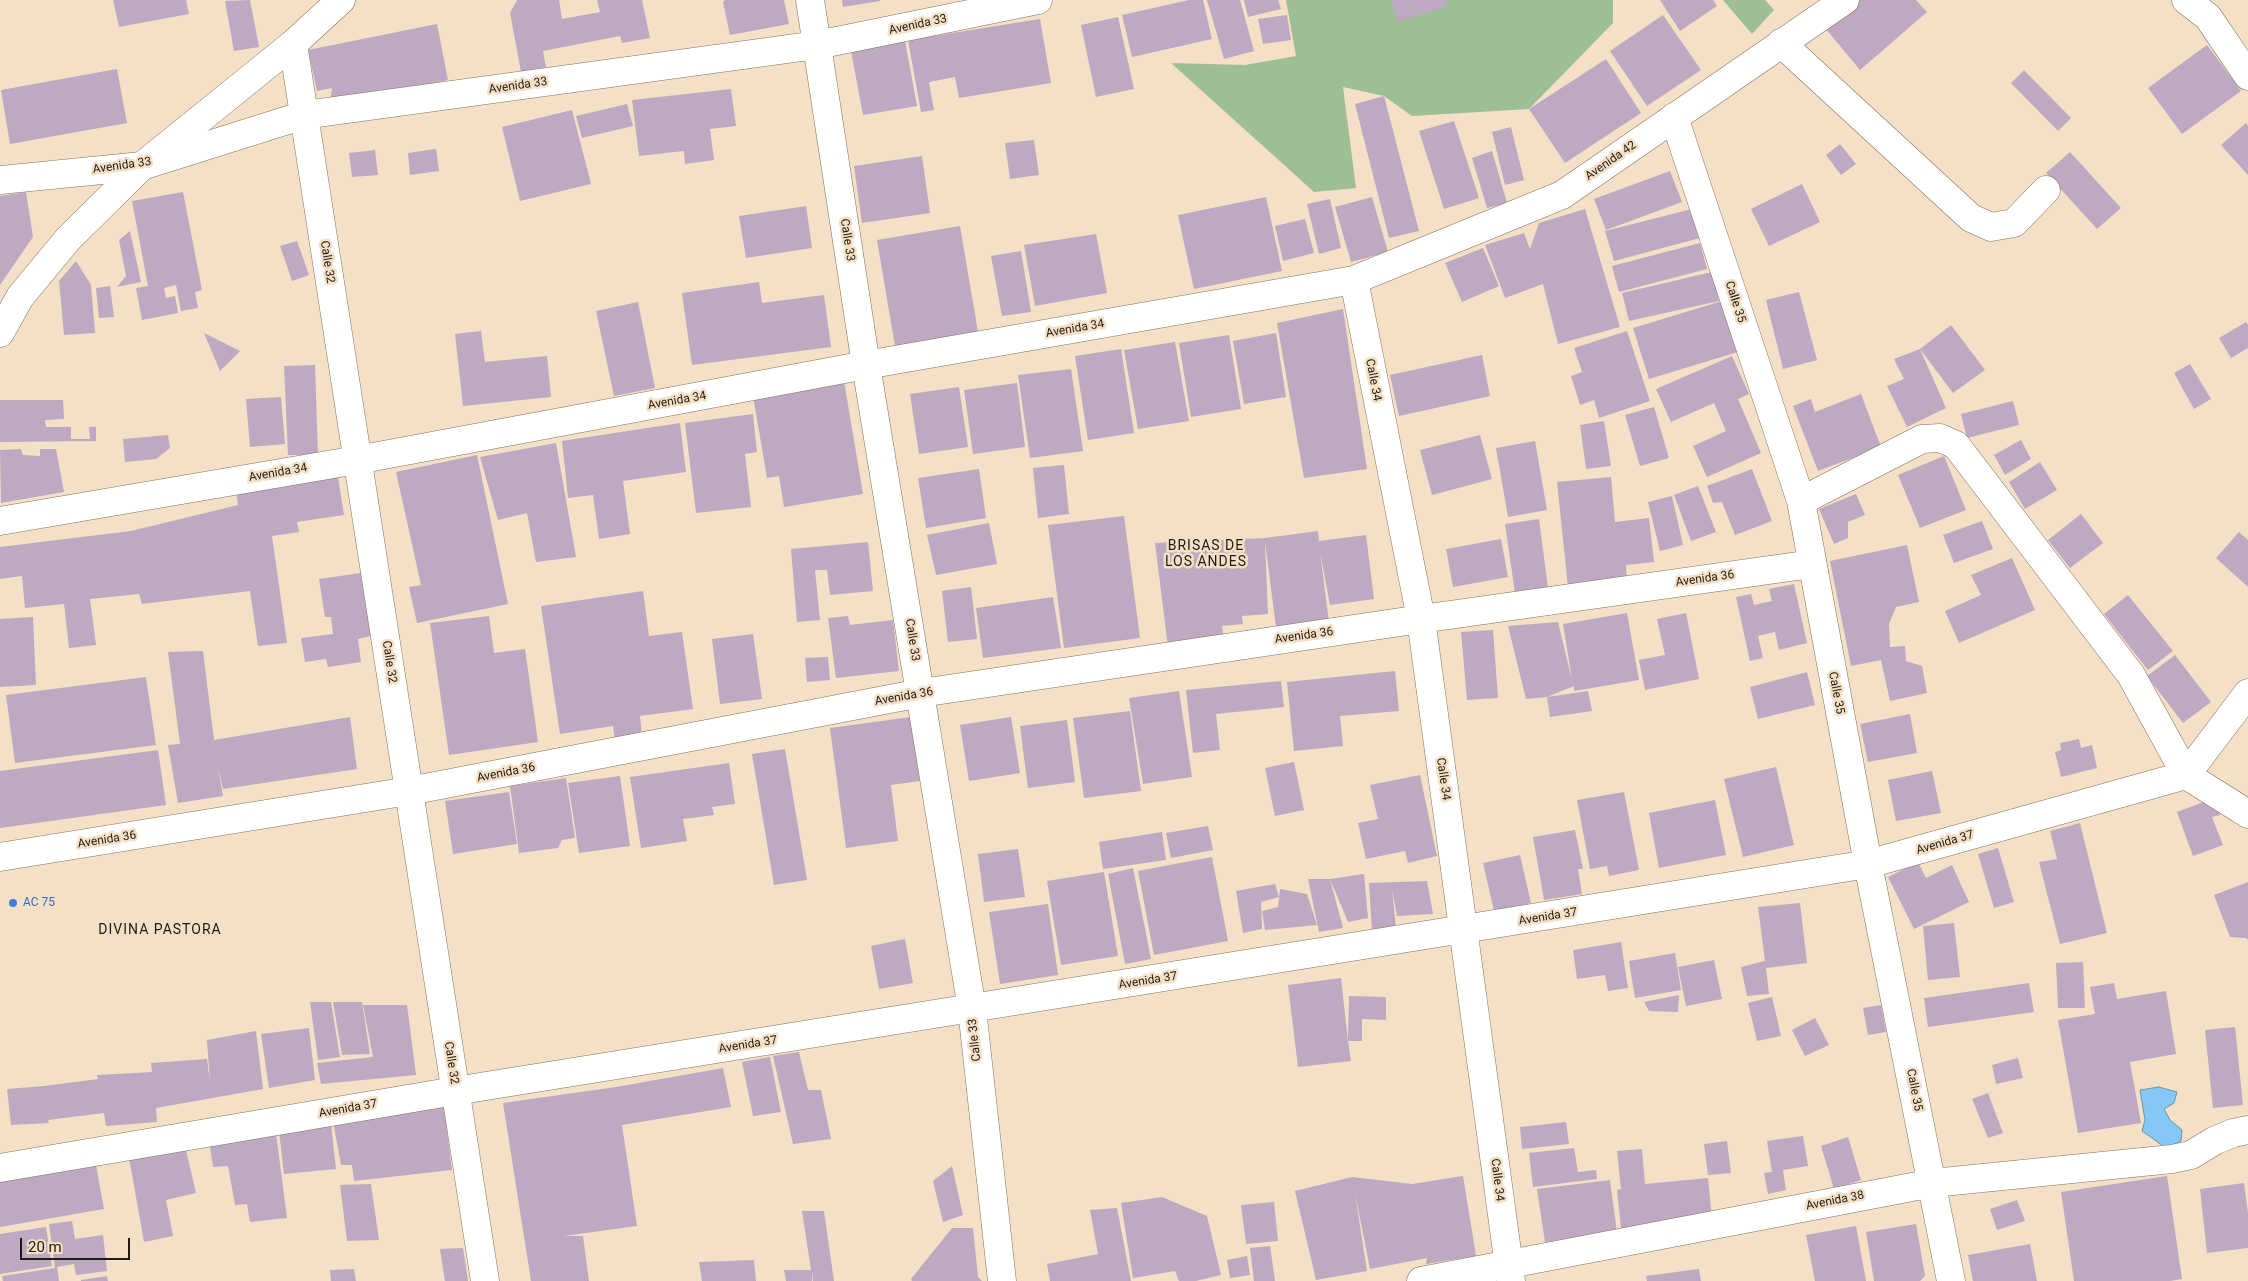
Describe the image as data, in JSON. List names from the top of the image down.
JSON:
{
  "streets": {
    "street": [
      "Avenida 33",
      "Avenida 42",
      "Calle 33",
      "Calle 32",
      "Calle 35",
      "Avenida 34",
      "Calle 34",
      "Avenida 36",
      "Avenida 37",
      "Avenida 38"
    ]
  },
  "crossings": [
    ["Avenida 33", "Calle 33"],
    ["Avenida 33", "Calle 32"],
    ["Avenida 42", "Calle 35"],
    ["Avenida 42", "Avenida 34"],
    ["Avenida 42", "Calle 34"],
    ["Calle 33", "Avenida 34"],
    ["Calle 33", "Avenida 36"],
    ["Calle 33", "Avenida 37"],
    ["Calle 32", "Avenida 34"],
    ["Calle 32", "Avenida 36"],
    ["Calle 32", "Avenida 37"],
    ["Calle 35", "Avenida 36"],
    ["Calle 35", "Avenida 37"],
    ["Calle 35", "Avenida 38"],
    ["Avenida 34", "Calle 34"],
    ["Calle 34", "Avenida 36"],
    ["Calle 34", "Avenida 37"],
    ["Calle 34", "Avenida 38"]
  ],
  "districts": ["BRISAS DE LOS ANDES", "DIVINA PASTORA"],
  "places": ["AC 75"],
  "scale_bar": "20 m"
}
